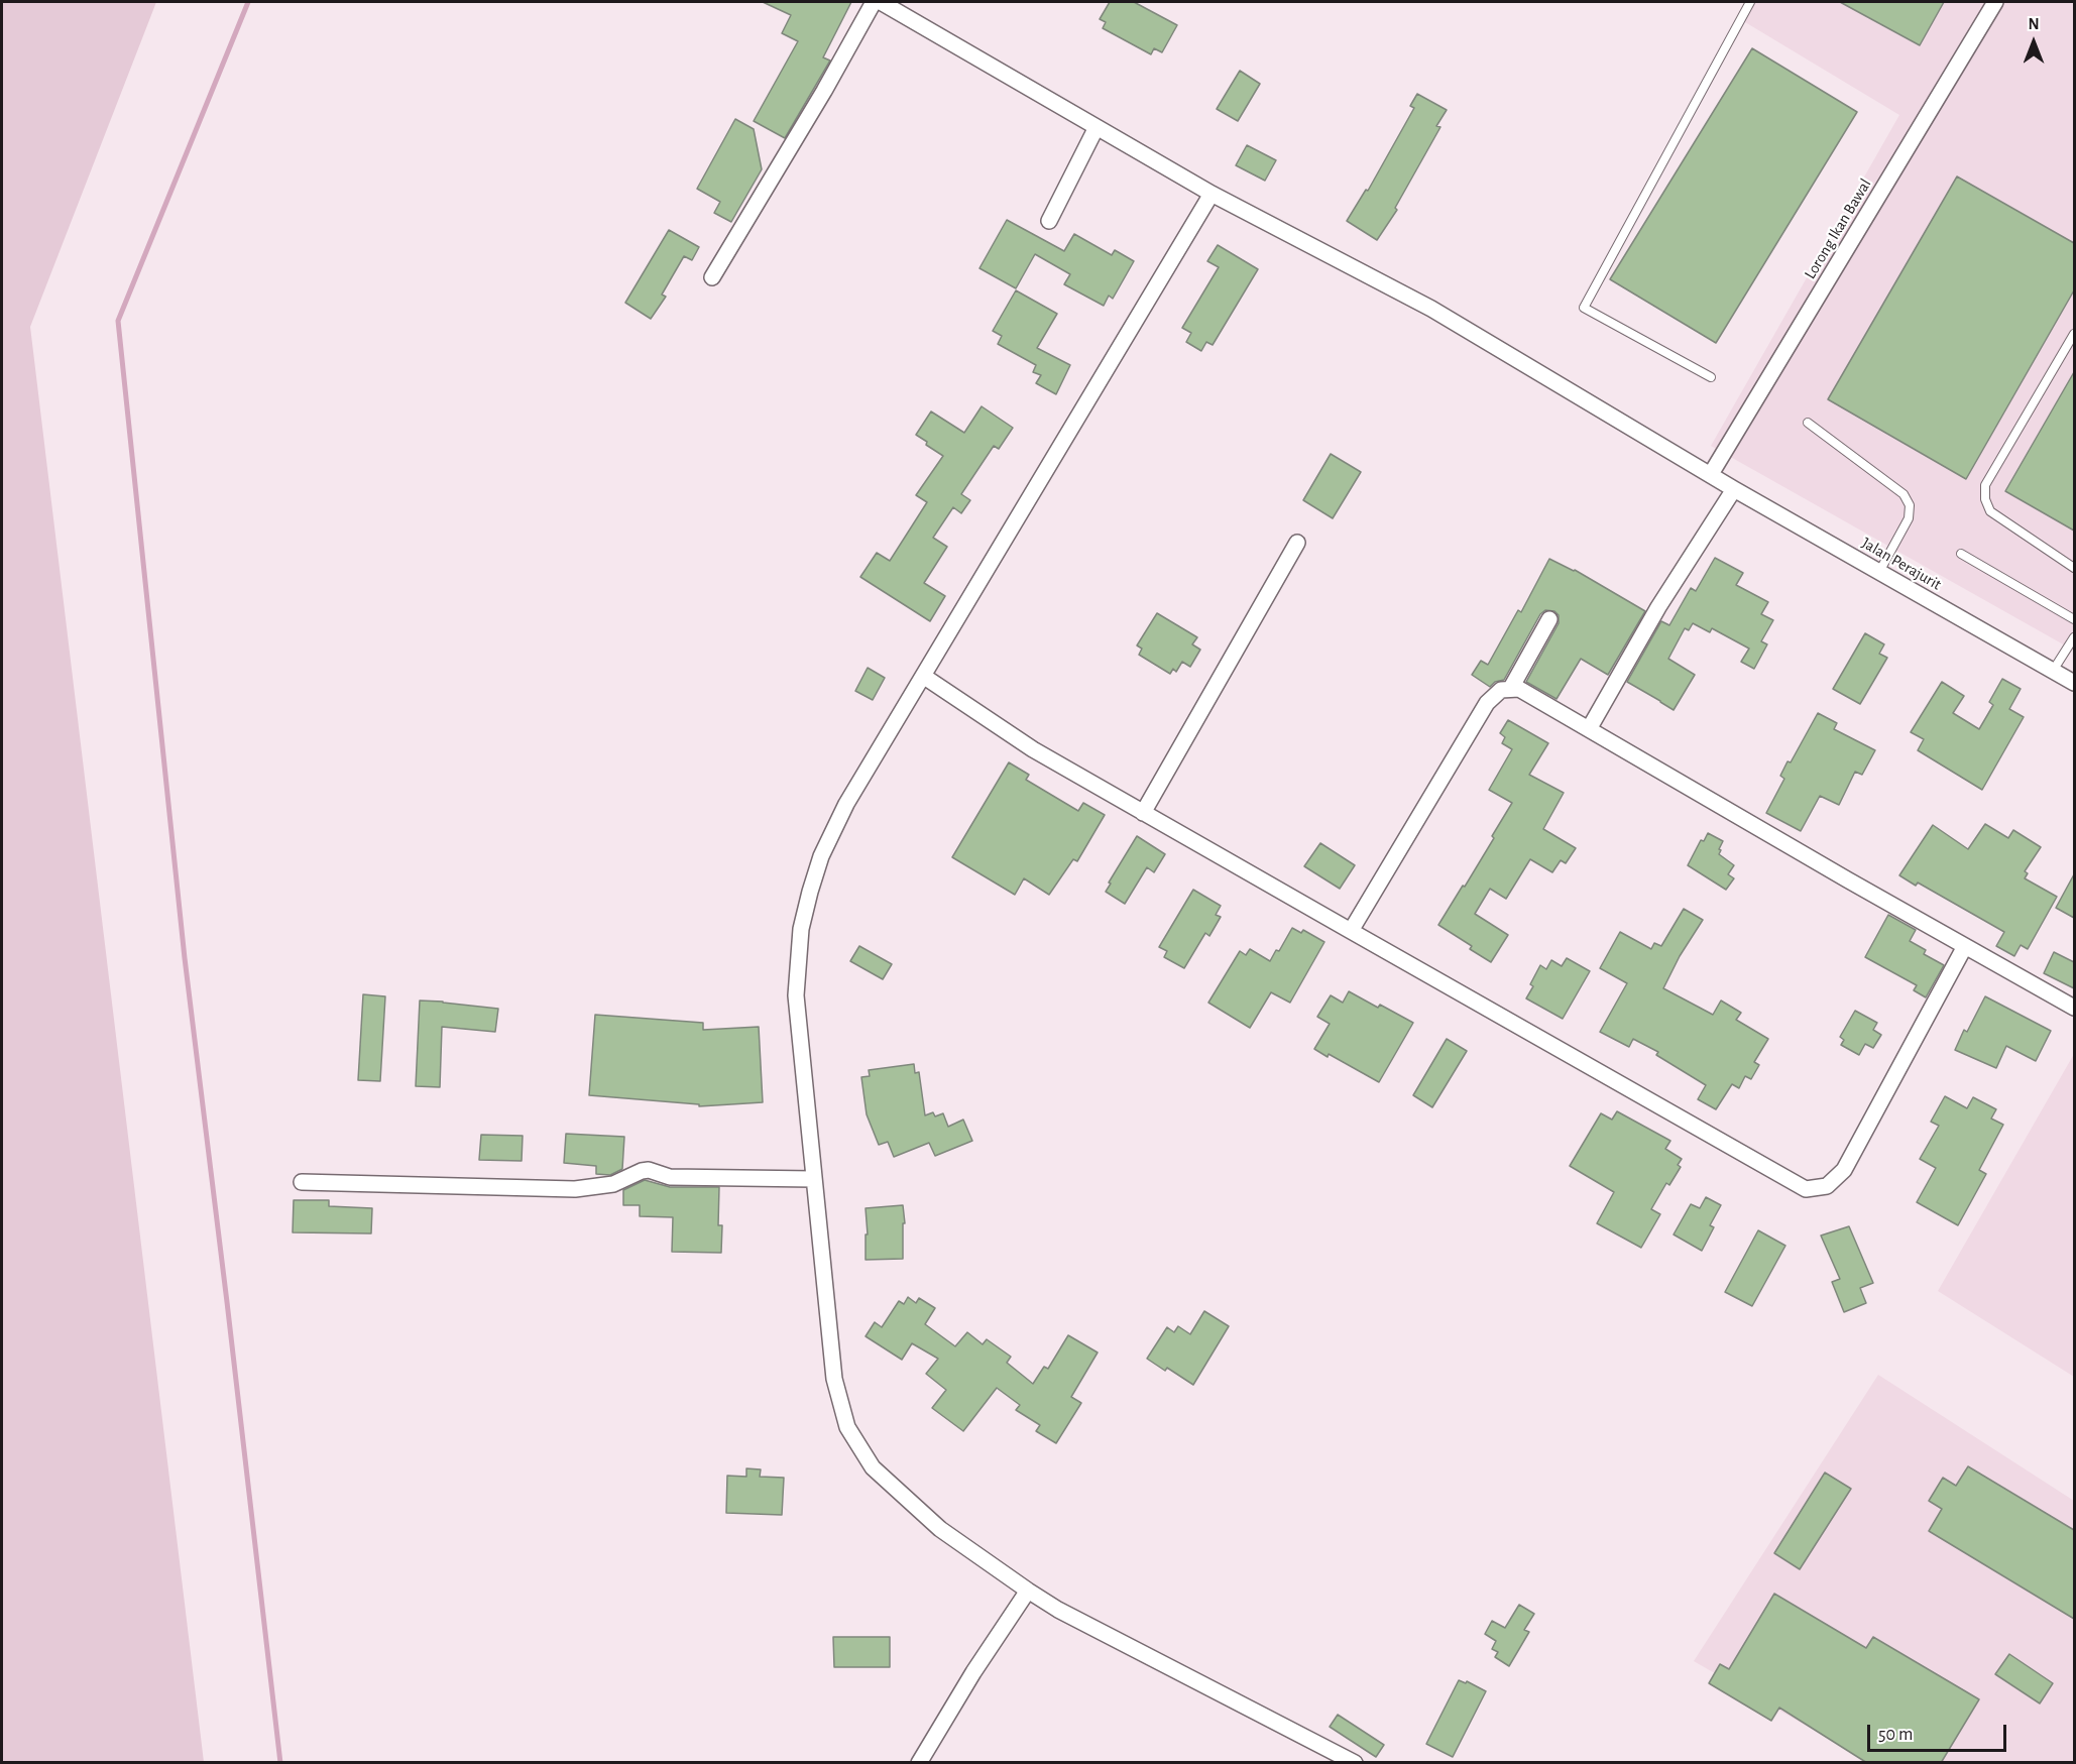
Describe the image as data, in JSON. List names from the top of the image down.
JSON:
{
  "streets": {
    "street": ["Lorong Ikan Bawal", "Jalan Perajurit"]
  },
  "crossings": [
    ["Lorong Ikan Bawal", "Jalan Perajurit"]
  ],
  "scale_bar": "50 m",
  "north": "top"
}
